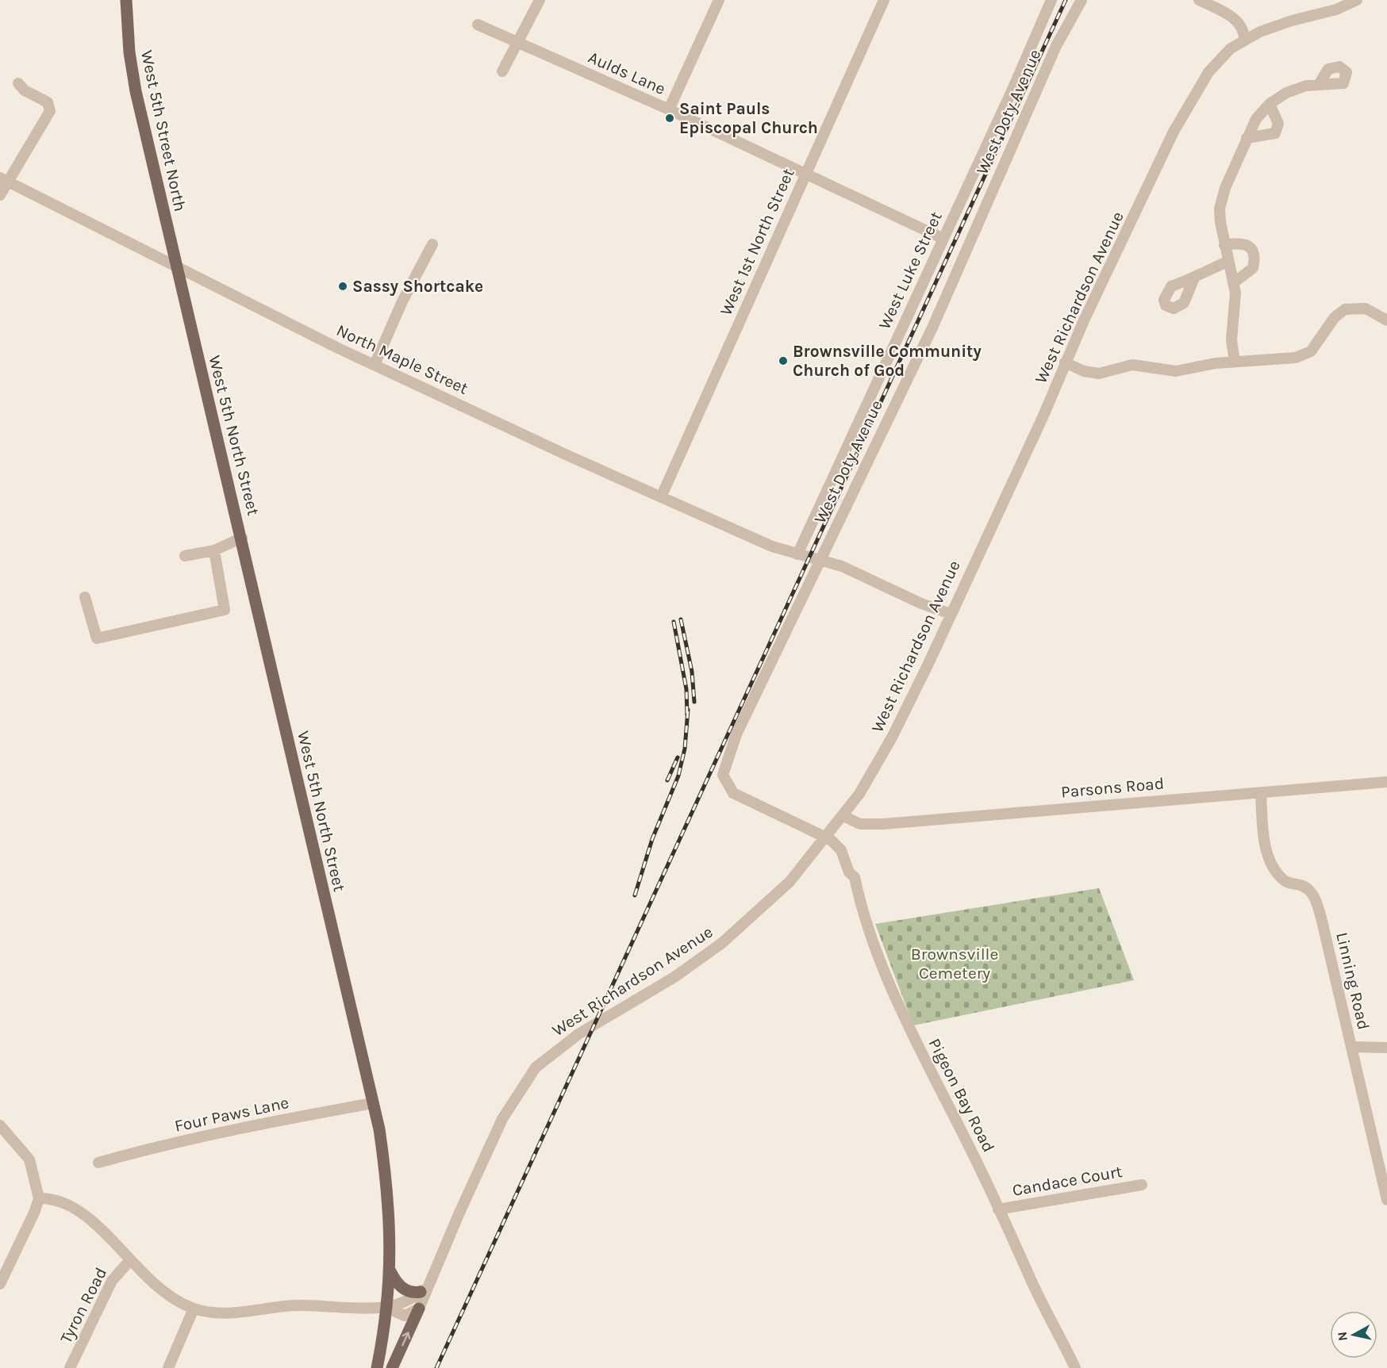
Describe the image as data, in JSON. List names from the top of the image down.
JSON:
{
  "streets": {
    "main road": ["West 5th Street North", "West 5th North Street"],
    "street": [
      "Aulds Lane",
      "West Doty Avenue",
      "West 1st North Street",
      "West Luke Street",
      "West Richardson Avenue",
      "North Maple Street",
      "Parsons Road",
      "Linning Road",
      "Pigeon Bay Road",
      "Four Paws Lane",
      "Candace Court",
      "Tyron Road"
    ]
  },
  "crossings": [
    ["Aulds Lane", "West 1st North Street"],
    ["Aulds Lane", "West Luke Street"],
    ["West Doty Avenue", "West Richardson Avenue"],
    ["West Doty Avenue", "North Maple Street"],
    ["West Doty Avenue", "Pigeon Bay Road"],
    ["West 5th Street North", "North Maple Street"],
    ["West 5th Street North", "West 5th North Street"],
    ["West 1st North Street", "North Maple Street"],
    ["West Luke Street", "North Maple Street"],
    ["West Richardson Avenue", "North Maple Street"],
    ["West Richardson Avenue", "Parsons Road"],
    ["West Richardson Avenue", "Pigeon Bay Road"],
    ["North Maple Street", "West 5th North Street"],
    ["West 5th North Street", "Four Paws Lane"],
    ["Parsons Road", "Linning Road"],
    ["Pigeon Bay Road", "Candace Court"]
  ],
  "parks": ["Brownsville Cemetery"],
  "places": ["Saint Pauls Episcopal Church", "Sassy Shortcake", "Brownsville Community Church of God"],
  "north": "left"
}
